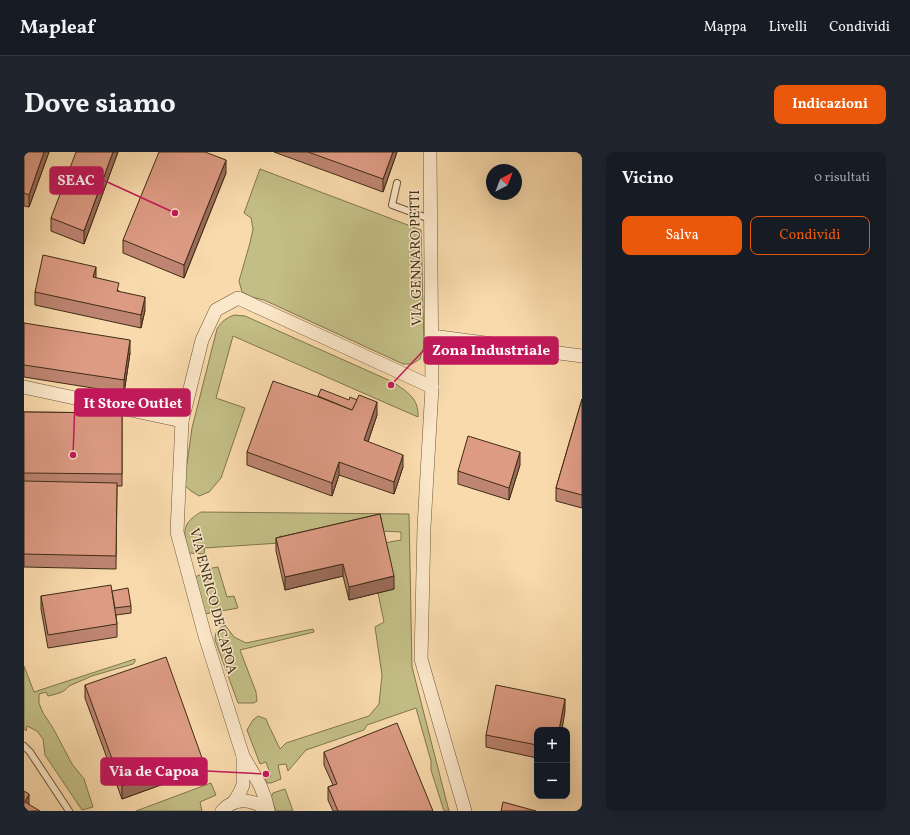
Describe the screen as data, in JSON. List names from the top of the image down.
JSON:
{
  "streets": {
    "street": ["VIA GENNARO PETTI", "VIA ENRICO DE CAPOA"]
  },
  "crossings": [
    ["VIA GENNARO PETTI", "VIA ENRICO DE CAPOA"]
  ],
  "places": [
    "SEAC",
    "Zona Industriale",
    "It Store Outlet",
    "Via de Capoa"
  ],
  "north": "top right",
  "page": {
    "header": "Mapleaf",
    "nav": ["Mappa", "Livelli", "Condividi"],
    "title": "Dove siamo",
    "buttons": [
      "Indicazioni",
      ["Salva", "Condividi"]
    ],
    "heading": ["Vicino", "0 risultati"],
    "map_buttons": ["+", "−"]
  }
}
